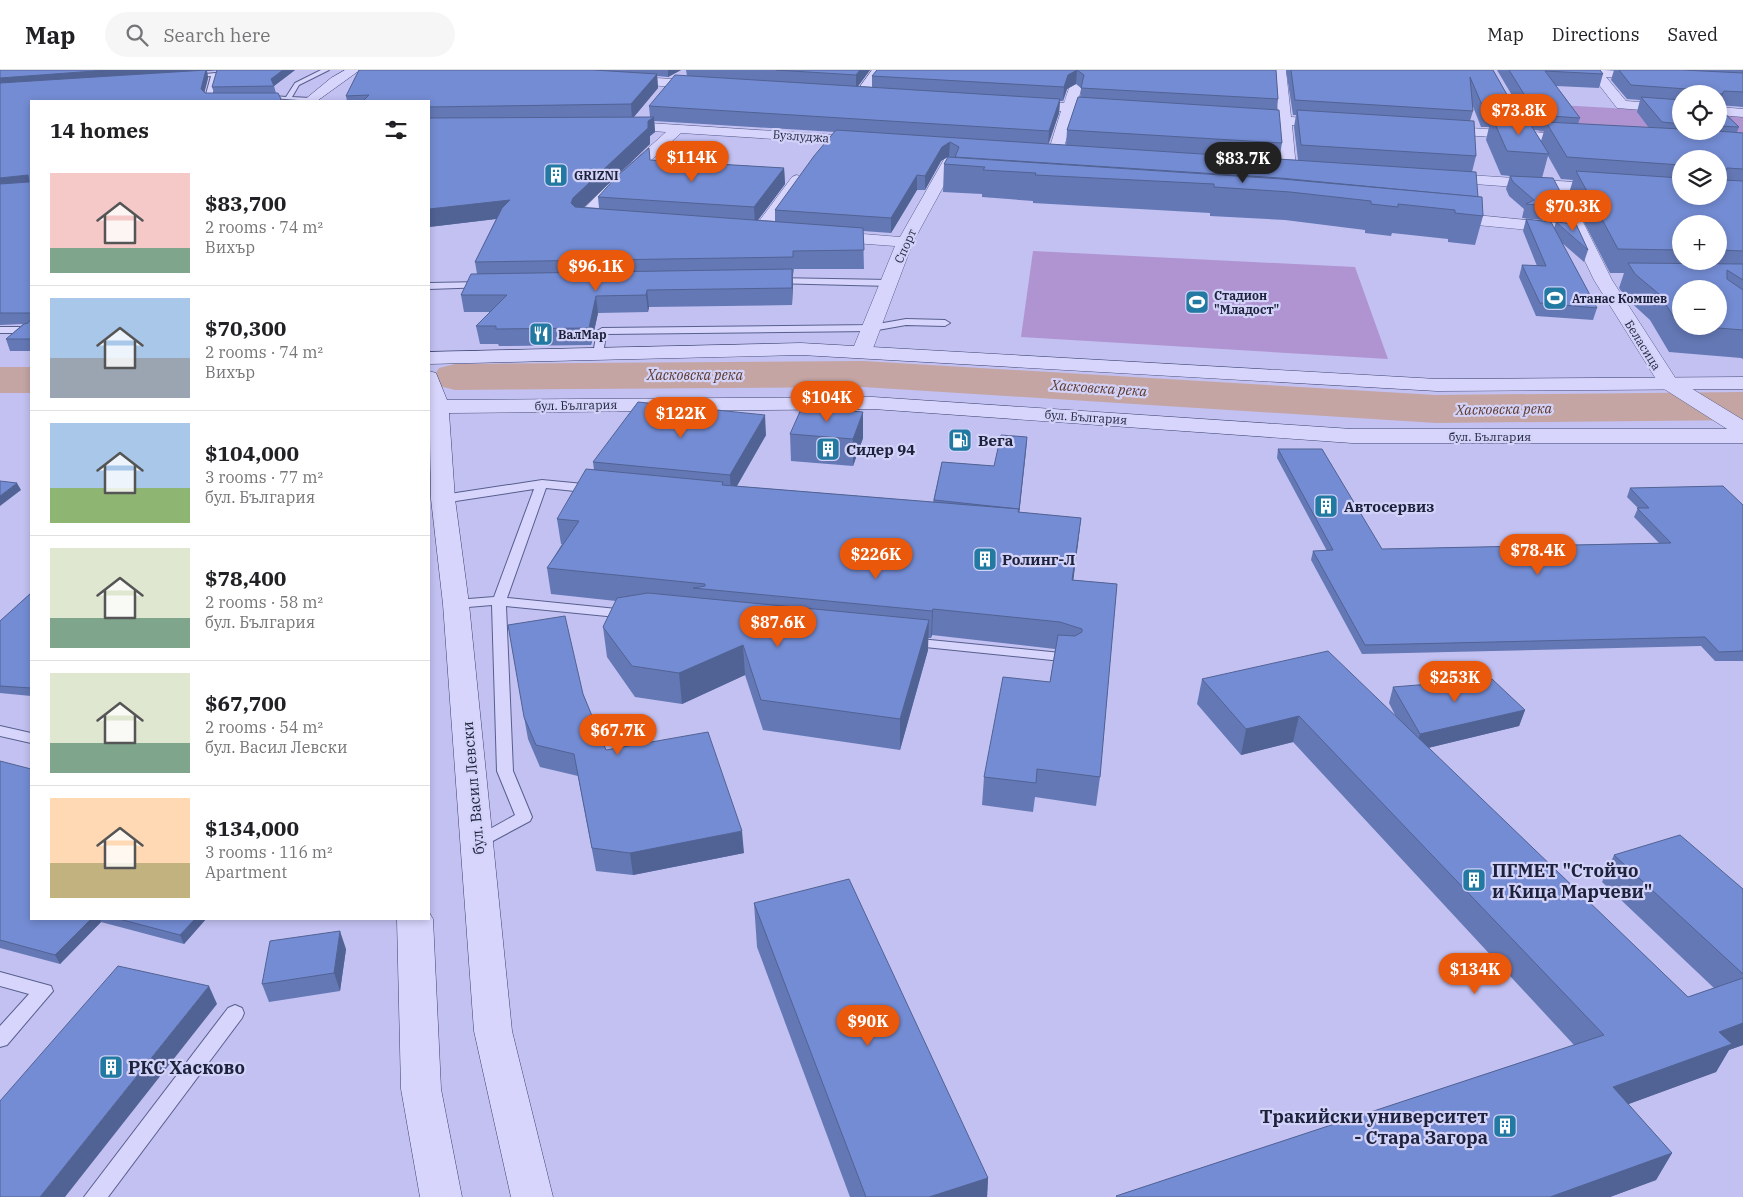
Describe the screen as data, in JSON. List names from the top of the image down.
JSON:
{
  "streets": {
    "street": [
      "Бузлуджа",
      "Спорт",
      "Беласица",
      "бул. България",
      "бул. Васил Левски"
    ]
  },
  "crossings": [
    ["бул. България", "бул. Васил Левски"]
  ],
  "water": ["Хасковска река"],
  "places": {
    "building": [
      "GRIZNI",
      "Сидер 94",
      "Автосервиз",
      "Ролинг-Л",
      "ПГМЕТ \"Стойчо и Кица Марчеви\"",
      "РКС Хасково",
      "Тракийски университет - Стара Загора"
    ],
    "sports": ["Атанас Комшев", "Стадион \"Младост\""],
    "restaurant": ["ВалМар"],
    "fuel station": ["Вега"]
  },
  "page": {
    "header": "Map",
    "search": "Search here",
    "nav": ["Map", "Directions", "Saved"],
    "map_buttons": ["+", "−"],
    "price": [
      "$73.8K",
      "$114K",
      "$83.7K",
      "$70.3K",
      "$96.1K",
      "$104K",
      "$122K",
      "$78.4K",
      "$226K",
      "$87.6K",
      "$253K",
      "$67.7K",
      "$134K",
      "$90K"
    ],
    "heading": "14 homes",
    "list": [
      {
        "name": "$83,700",
        "note": "2 rooms · 74 m² · Вихър"
      },
      {
        "name": "$70,300",
        "note": "2 rooms · 74 m² · Вихър"
      },
      {
        "name": "$104,000",
        "note": "3 rooms · 77 m² · бул. България"
      },
      {
        "name": "$78,400",
        "note": "2 rooms · 58 m² · бул. България"
      },
      {
        "name": "$67,700",
        "note": "2 rooms · 54 m² · бул. Васил Левски"
      },
      {
        "name": "$134,000",
        "note": "3 rooms · 116 m² · Apartment"
      }
    ]
  }
}
